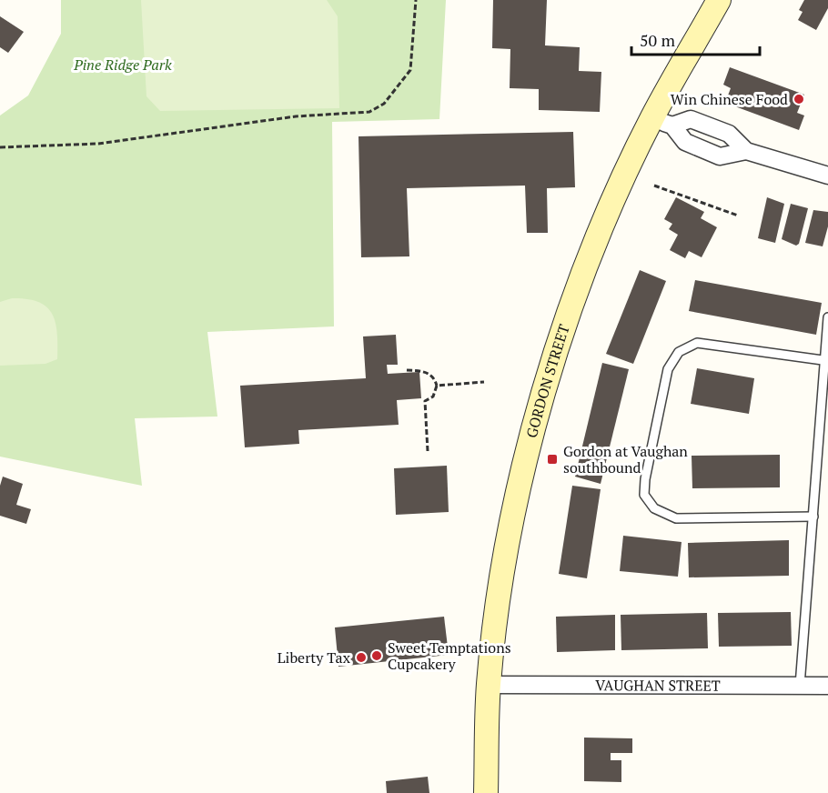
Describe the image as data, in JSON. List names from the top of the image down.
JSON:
{
  "streets": {
    "main road": ["GORDON STREET"],
    "street": ["VAUGHAN STREET"]
  },
  "crossings": [
    ["GORDON STREET", "VAUGHAN STREET"]
  ],
  "parks": ["Pine Ridge Park"],
  "places": {
    "other": ["Win Chinese Food", "Sweet Temptations Cupcakery", "Liberty Tax"],
    "transit": ["Gordon at Vaughan southbound"]
  },
  "scale_bar": "50 m"
}
